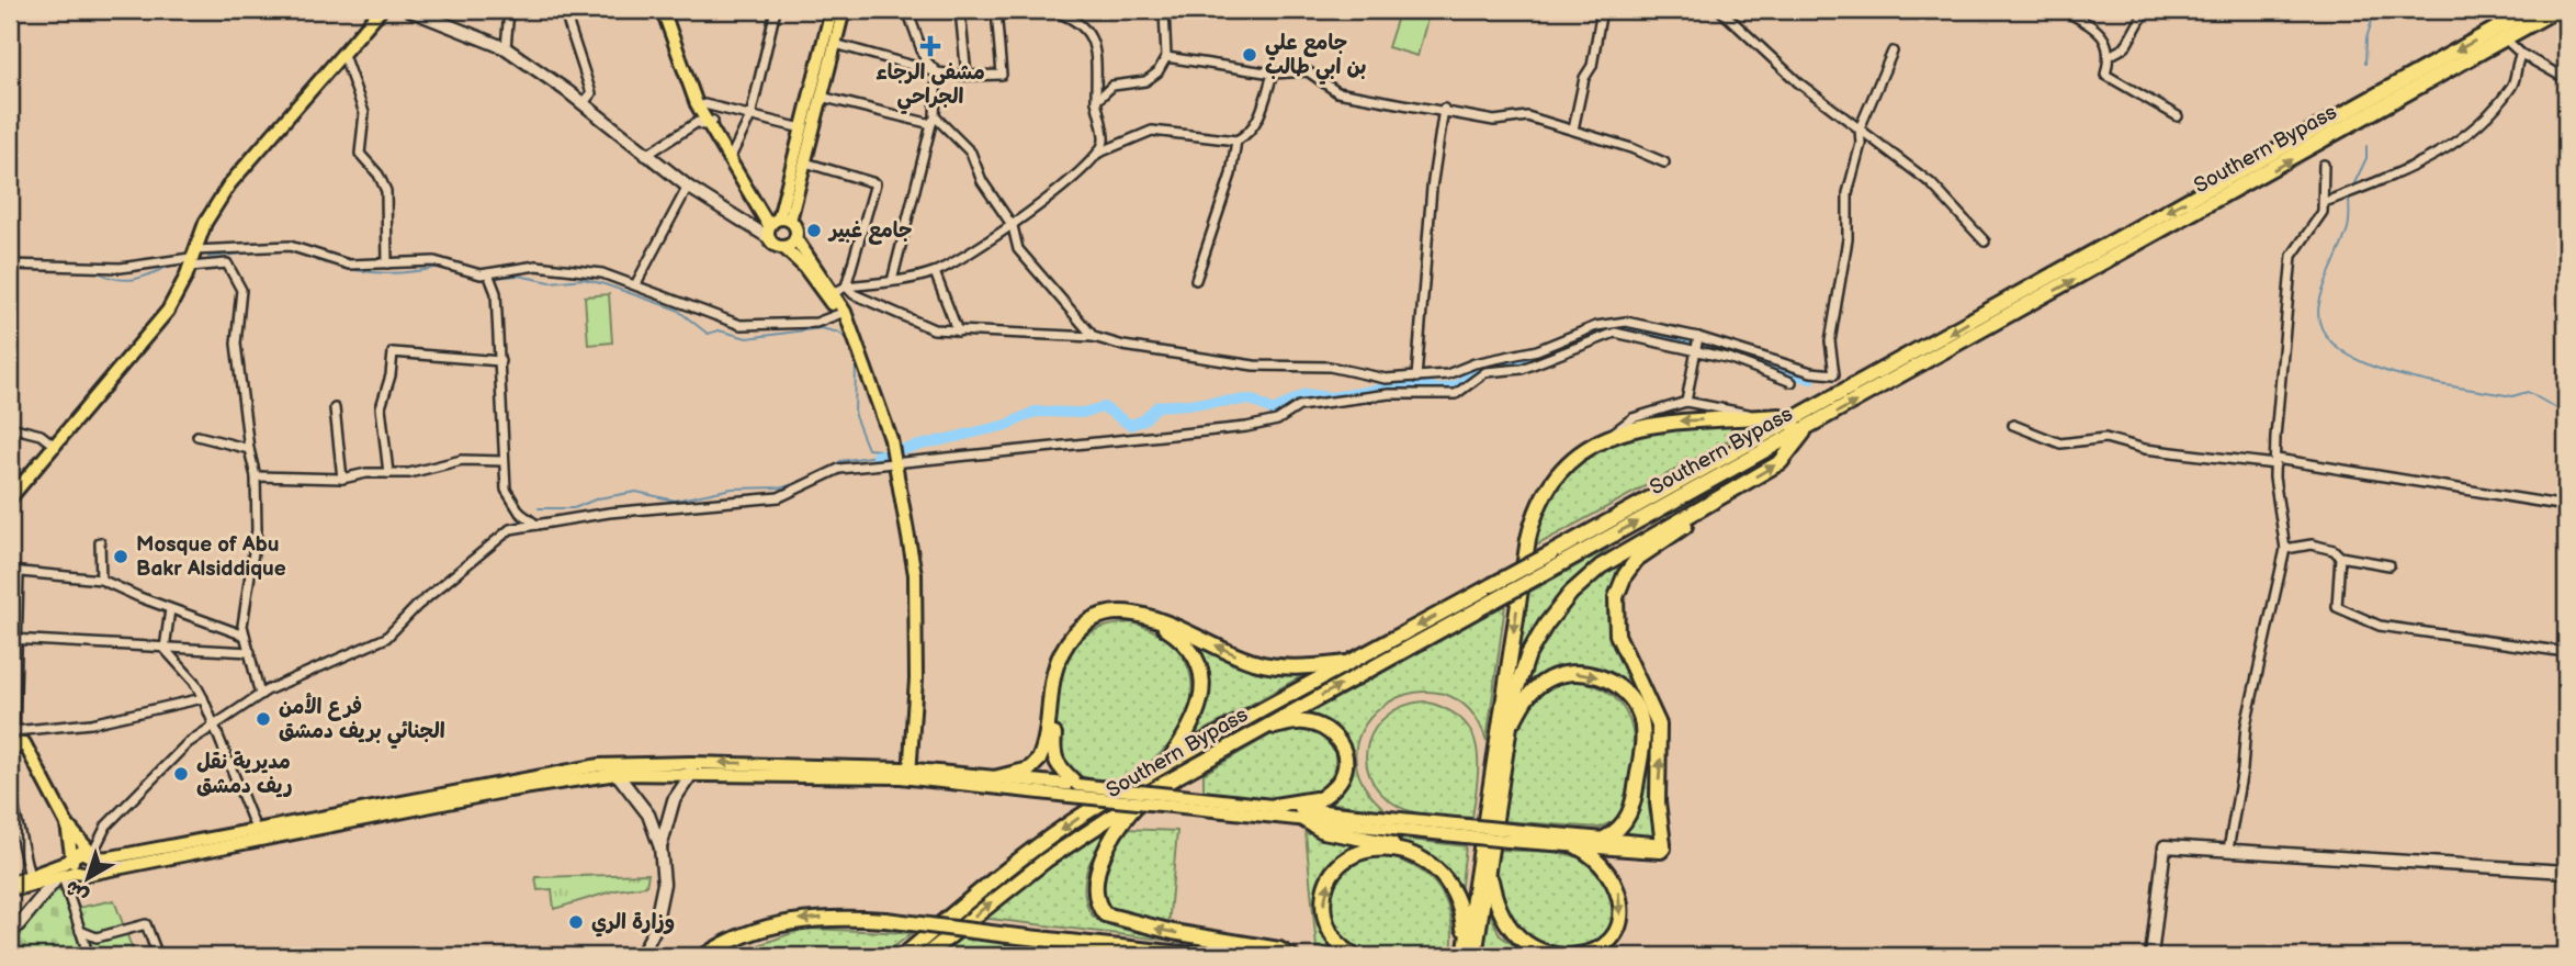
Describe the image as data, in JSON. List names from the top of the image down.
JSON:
{
  "streets": {
    "highway": ["Southern Bypass"]
  },
  "places": {
    "health": ["مشفى الرجاء الجراحي"],
    "other": [
      "جامع علي بن ابي طالب",
      "جامع غبير",
      "Mosque of Abu Bakr Alsiddique",
      "فرع الأمن الجنائي بريف دمشق",
      "مديرية نقل ريف دمشق",
      "وزارة الري"
    ]
  },
  "north": "bottom left"
}
